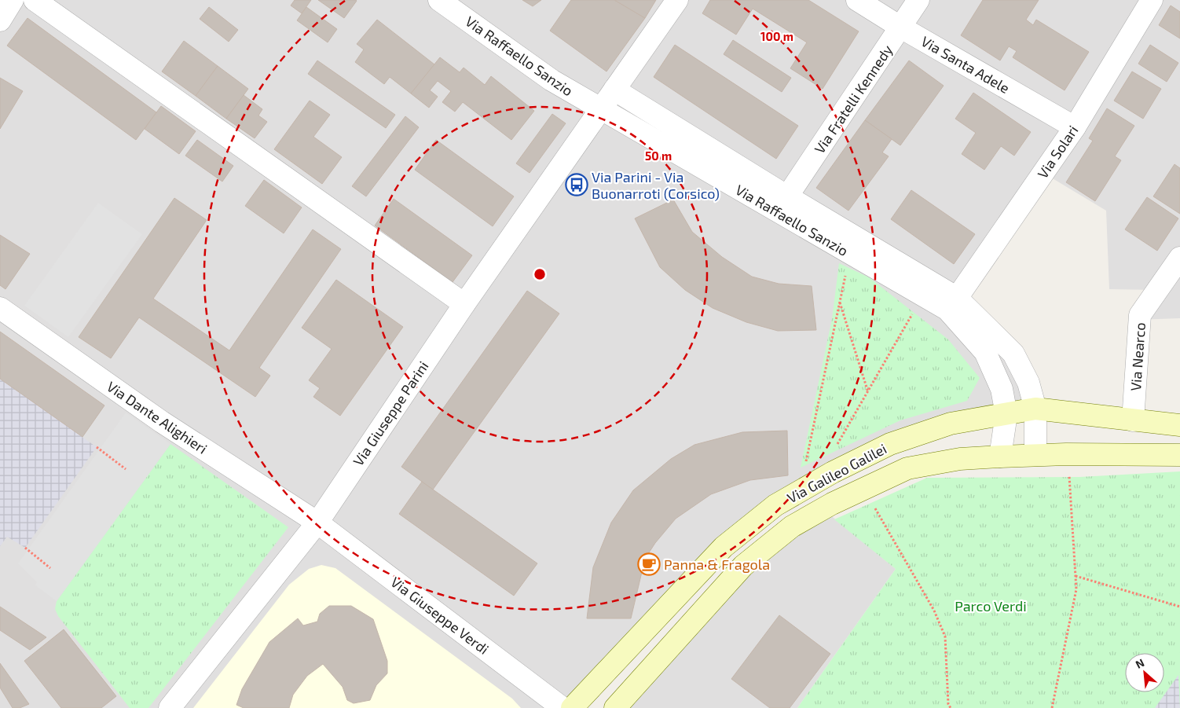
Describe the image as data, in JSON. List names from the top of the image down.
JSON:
{
  "streets": {
    "street": [
      "Via Raffaello Sanzio",
      "Via Santa Adele",
      "Via Fratelli Kennedy",
      "Via Solari",
      "Via Nearco",
      "Via Giuseppe Parini",
      "Via Dante Alighieri",
      "Via Galileo Galilei",
      "Via Giuseppe Verdi"
    ]
  },
  "crossings": [
    ["Via Raffaello Sanzio", "Via Fratelli Kennedy"],
    ["Via Raffaello Sanzio", "Via Solari"],
    ["Via Raffaello Sanzio", "Via Giuseppe Parini"],
    ["Via Raffaello Sanzio", "Via Galileo Galilei"],
    ["Via Santa Adele", "Via Fratelli Kennedy"],
    ["Via Santa Adele", "Via Solari"],
    ["Via Nearco", "Via Galileo Galilei"],
    ["Via Giuseppe Parini", "Via Dante Alighieri"],
    ["Via Giuseppe Parini", "Via Giuseppe Verdi"],
    ["Via Dante Alighieri", "Via Giuseppe Verdi"]
  ],
  "parks": ["Parco Verdi"],
  "places": {
    "bus stop": ["Via Parini - Via Buonarroti (Corsico)"],
    "cafe": ["Panna & Fragola"]
  },
  "north": "top left",
  "rings": ["100 m", "50 m"]
}
